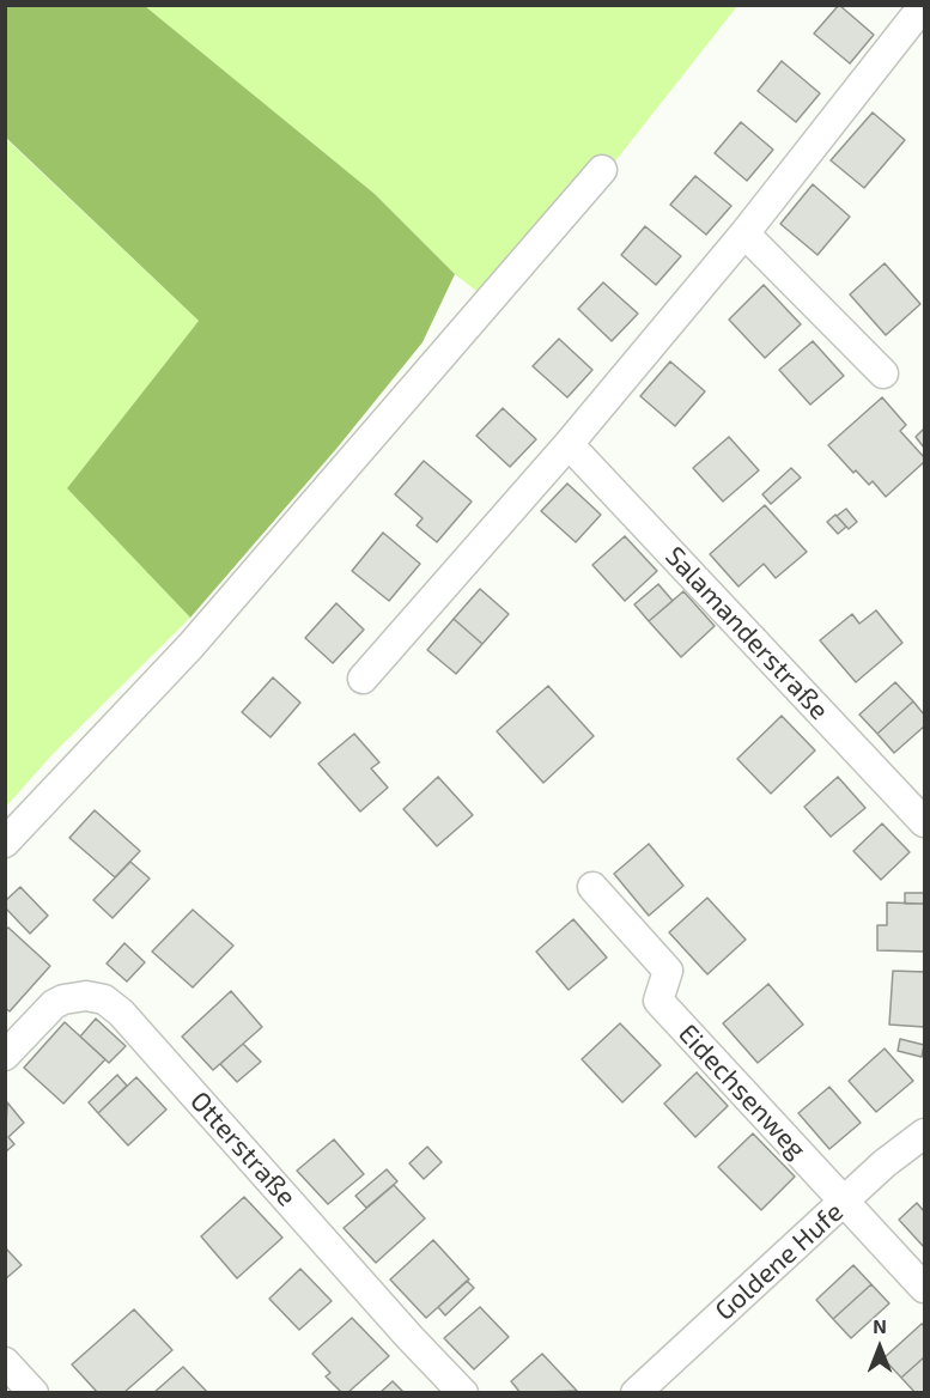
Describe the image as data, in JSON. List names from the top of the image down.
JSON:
{
  "streets": {
    "street": [
      "Salamanderstraße",
      "Eidechsenweg",
      "Otterstraße",
      "Goldene Hufe"
    ]
  },
  "crossings": [
    ["Eidechsenweg", "Goldene Hufe"]
  ],
  "north": "top"
}
